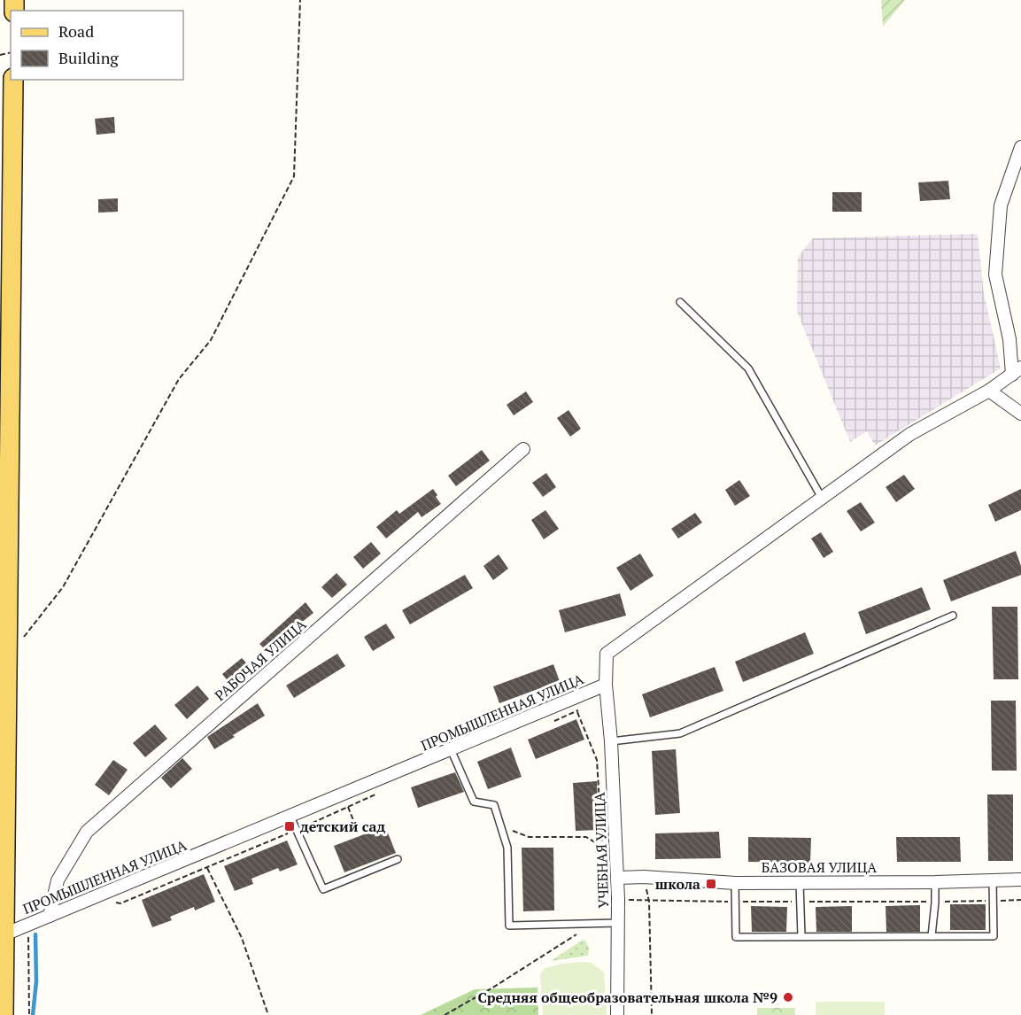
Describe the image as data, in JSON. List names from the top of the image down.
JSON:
{
  "streets": {
    "street": [
      "РАБОЧАЯ УЛИЦА",
      "ПРОМЫШЛЕННАЯ УЛИЦА",
      "УЧЕБНАЯ УЛИЦА",
      "БАЗОВАЯ УЛИЦА"
    ]
  },
  "crossings": [
    ["РАБОЧАЯ УЛИЦА", "ПРОМЫШЛЕННАЯ УЛИЦА"],
    ["ПРОМЫШЛЕННАЯ УЛИЦА", "УЧЕБНАЯ УЛИЦА"],
    ["УЧЕБНАЯ УЛИЦА", "БАЗОВАЯ УЛИЦА"]
  ],
  "places": {
    "transit": ["детский сад", "школа"],
    "other": ["Средняя общеобразовательная школа №9"]
  },
  "legend": ["Road", "Building"]
}
